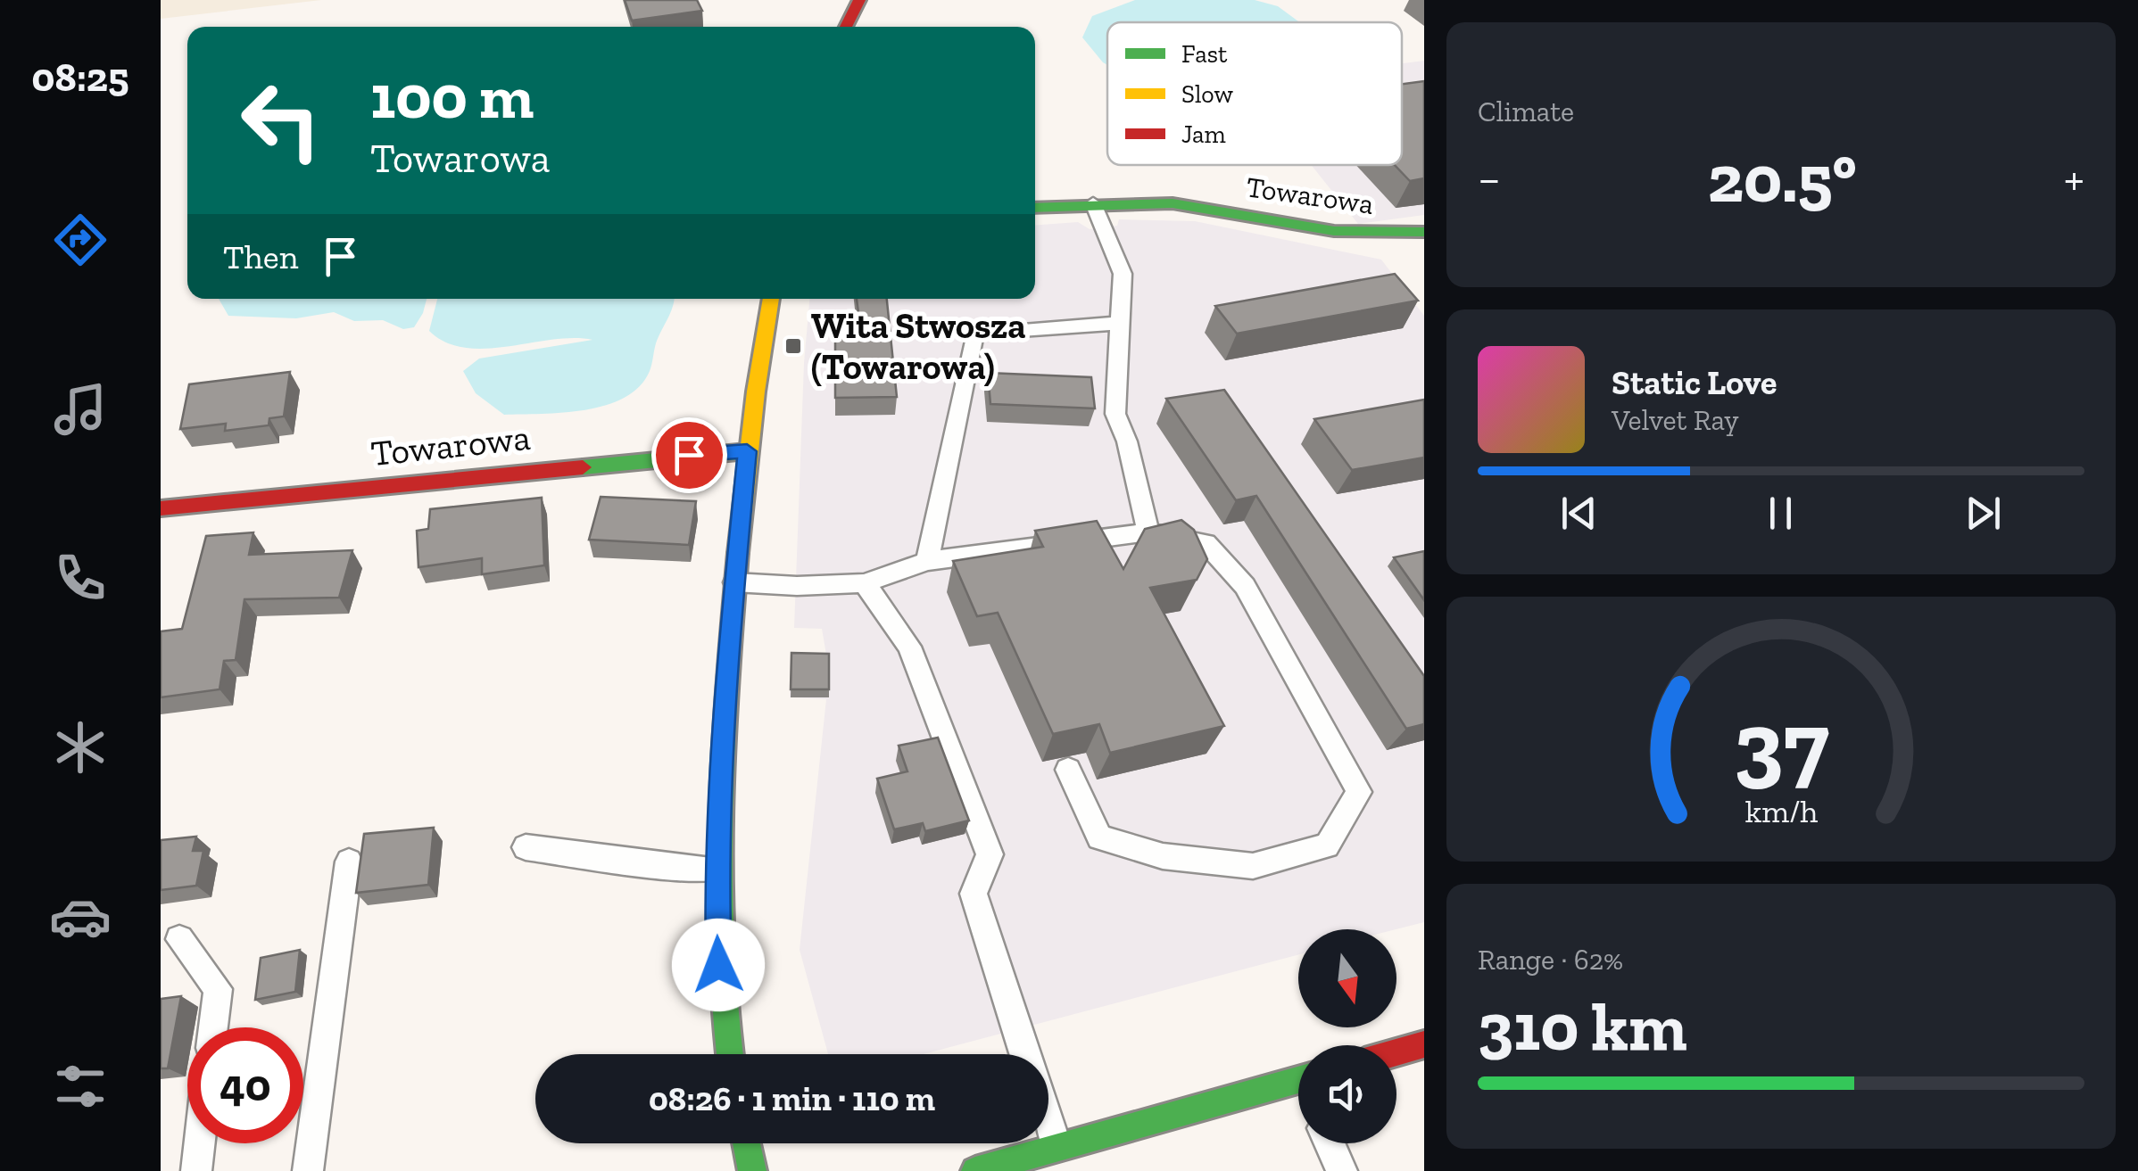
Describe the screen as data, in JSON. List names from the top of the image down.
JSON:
{
  "streets": {
    "street": ["Towarowa"]
  },
  "places": {
    "transit": ["Wita Stwosza (Towarowa)"]
  },
  "legend": ["Fast", "Slow", "Jam"],
  "north": "bottom",
  "page": {
    "tabs": "08:25",
    "tile": [
      "Climate",
      ["Range · 62%", "310 km"]
    ],
    "turn": ["100 m", "Towarowa"],
    "heat": ["−", "20.5°", "+"],
    "then": "Then",
    "song": ["Static Love", "Velvet Ray"],
    "limit": "40",
    "trip": "08:26 · 1 min · 110 m",
    "gauge": ["37", "km/h"]
  }
}
